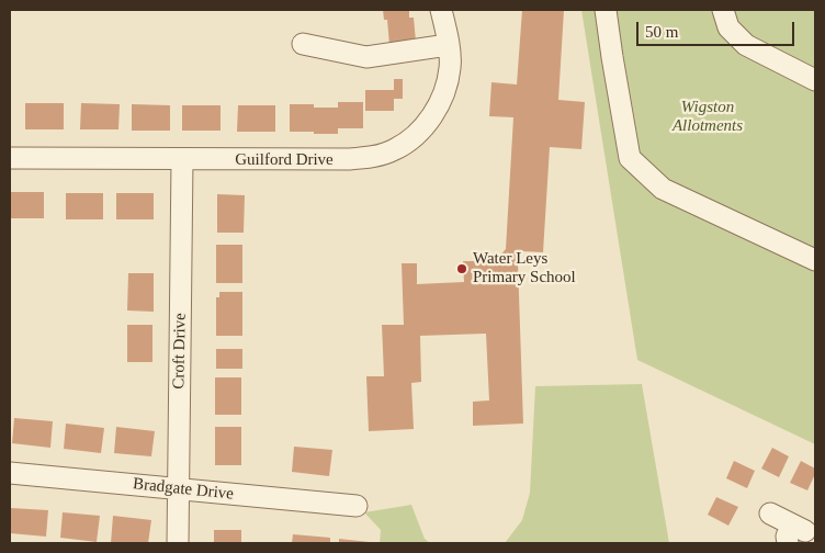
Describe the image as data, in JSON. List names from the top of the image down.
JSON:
{
  "streets": {
    "street": ["Guilford Drive", "Croft Drive", "Bradgate Drive"]
  },
  "crossings": [
    ["Guilford Drive", "Croft Drive"],
    ["Croft Drive", "Bradgate Drive"]
  ],
  "parks": ["Wigston Allotments"],
  "places": ["Water Leys Primary School"],
  "scale_bar": "50 m"
}
